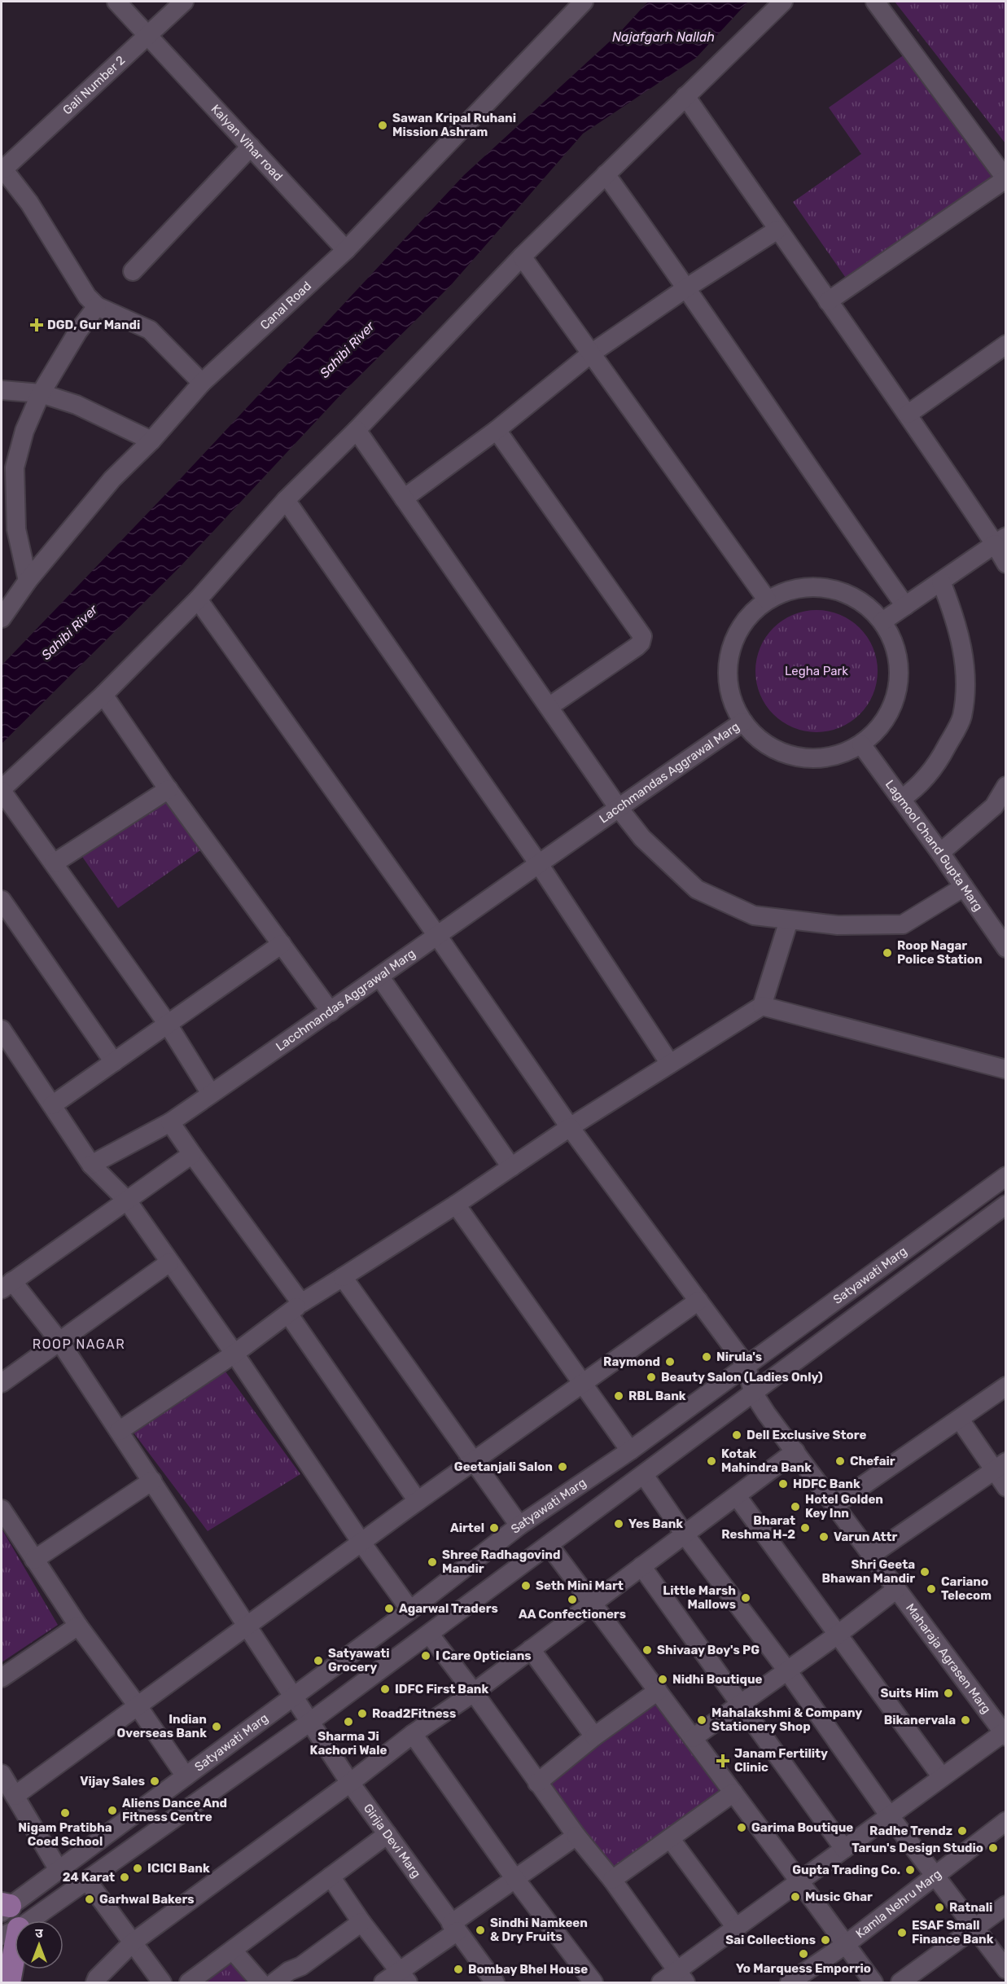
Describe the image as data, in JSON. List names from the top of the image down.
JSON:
{
  "streets": {
    "street": [
      "Gali Number 2",
      "Kalyan Vihar road",
      "Canal Road",
      "Lacchmandas Aggrawal Marg",
      "Lagmool Chand Gupta Marg",
      "Satyawati Marg",
      "Maharaja Agrasen Marg",
      "Girija Devi Marg",
      "Kamla Nehru Marg"
    ]
  },
  "crossings": [
    ["Gali Number 2", "Kalyan Vihar road"],
    ["Kalyan Vihar road", "Canal Road"],
    ["Lacchmandas Aggrawal Marg", "Lagmool Chand Gupta Marg"],
    ["Satyawati Marg", "Maharaja Agrasen Marg"],
    ["Satyawati Marg", "Girija Devi Marg"]
  ],
  "districts": ["ROOP NAGAR"],
  "water": ["Najafgarh Nallah", "Sahibi River"],
  "parks": ["Legha Park"],
  "places": {
    "other": [
      "Sawan Kripal Ruhani Mission Ashram",
      "Roop Nagar Police Station",
      "Nirula's",
      "Raymond",
      "Beauty Salon (Ladies Only)",
      "RBL Bank",
      "Dell Exclusive Store",
      "Kotak Mahindra Bank",
      "Chefair",
      "Geetanjali Salon",
      "HDFC Bank",
      "Hotel Golden Key Inn",
      "Yes Bank",
      "Airtel",
      "Bharat Reshma H-2",
      "Varun Attr",
      "Shree Radhagovind Mandir",
      "Shri Geeta Bhawan Mandir",
      "Seth Mini Mart",
      "Cariano Telecom",
      "Little Marsh Mallows",
      "AA Confectioners",
      "Agarwal Traders",
      "Shivaay Boy's PG",
      "I Care Opticians",
      "Satyawati Grocery",
      "Nidhi Boutique",
      "IDFC First Bank",
      "Suits Him",
      "Road2Fitness",
      "Mahalakshmi & Company Stationery Shop",
      "Bikanervala",
      "Sharma Ji Kachori Wale",
      "Indian Overseas Bank",
      "Vijay Sales",
      "Aliens Dance And Fitness Centre",
      "Nigam Pratibha Coed School",
      "Garima Boutique",
      "Radhe Trendz",
      "Tarun's Design Studio",
      "ICICI Bank",
      "Gupta Trading Co.",
      "24 Karat",
      "Music Ghar",
      "Garhwal Bakers",
      "Ratnali",
      "Sindhi Namkeen & Dry Fruits",
      "ESAF Small Finance Bank",
      "Sai Collections",
      "Yo Marquess Emporrio",
      "Bombay Bhel House"
    ],
    "health": ["DGD, Gur Mandi", "Janam Fertility Clinic"]
  },
  "north": "top"
}
